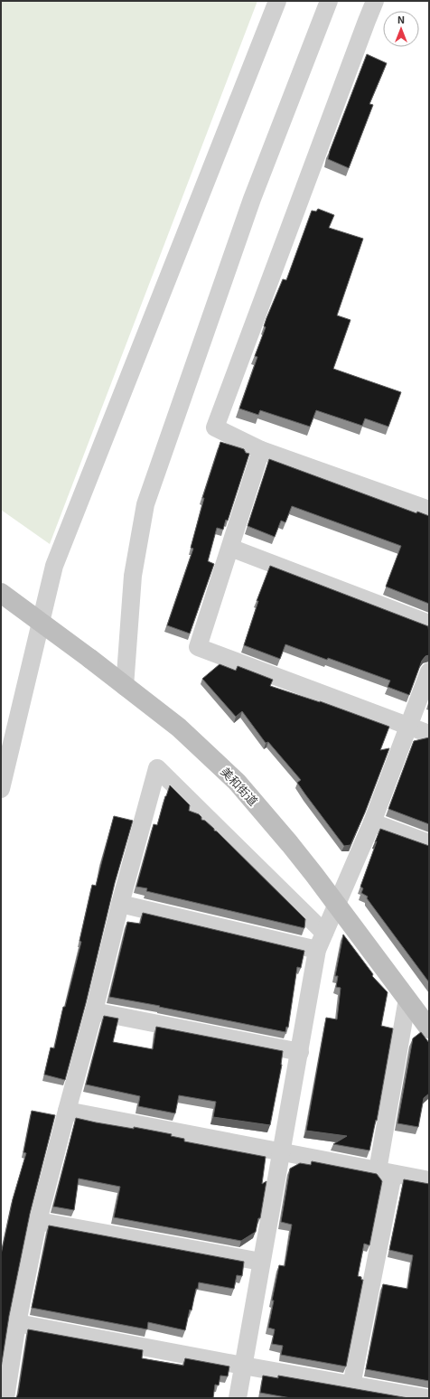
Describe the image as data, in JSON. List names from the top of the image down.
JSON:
{
  "streets": {
    "main road": ["美和街道"]
  },
  "north": "top"
}
